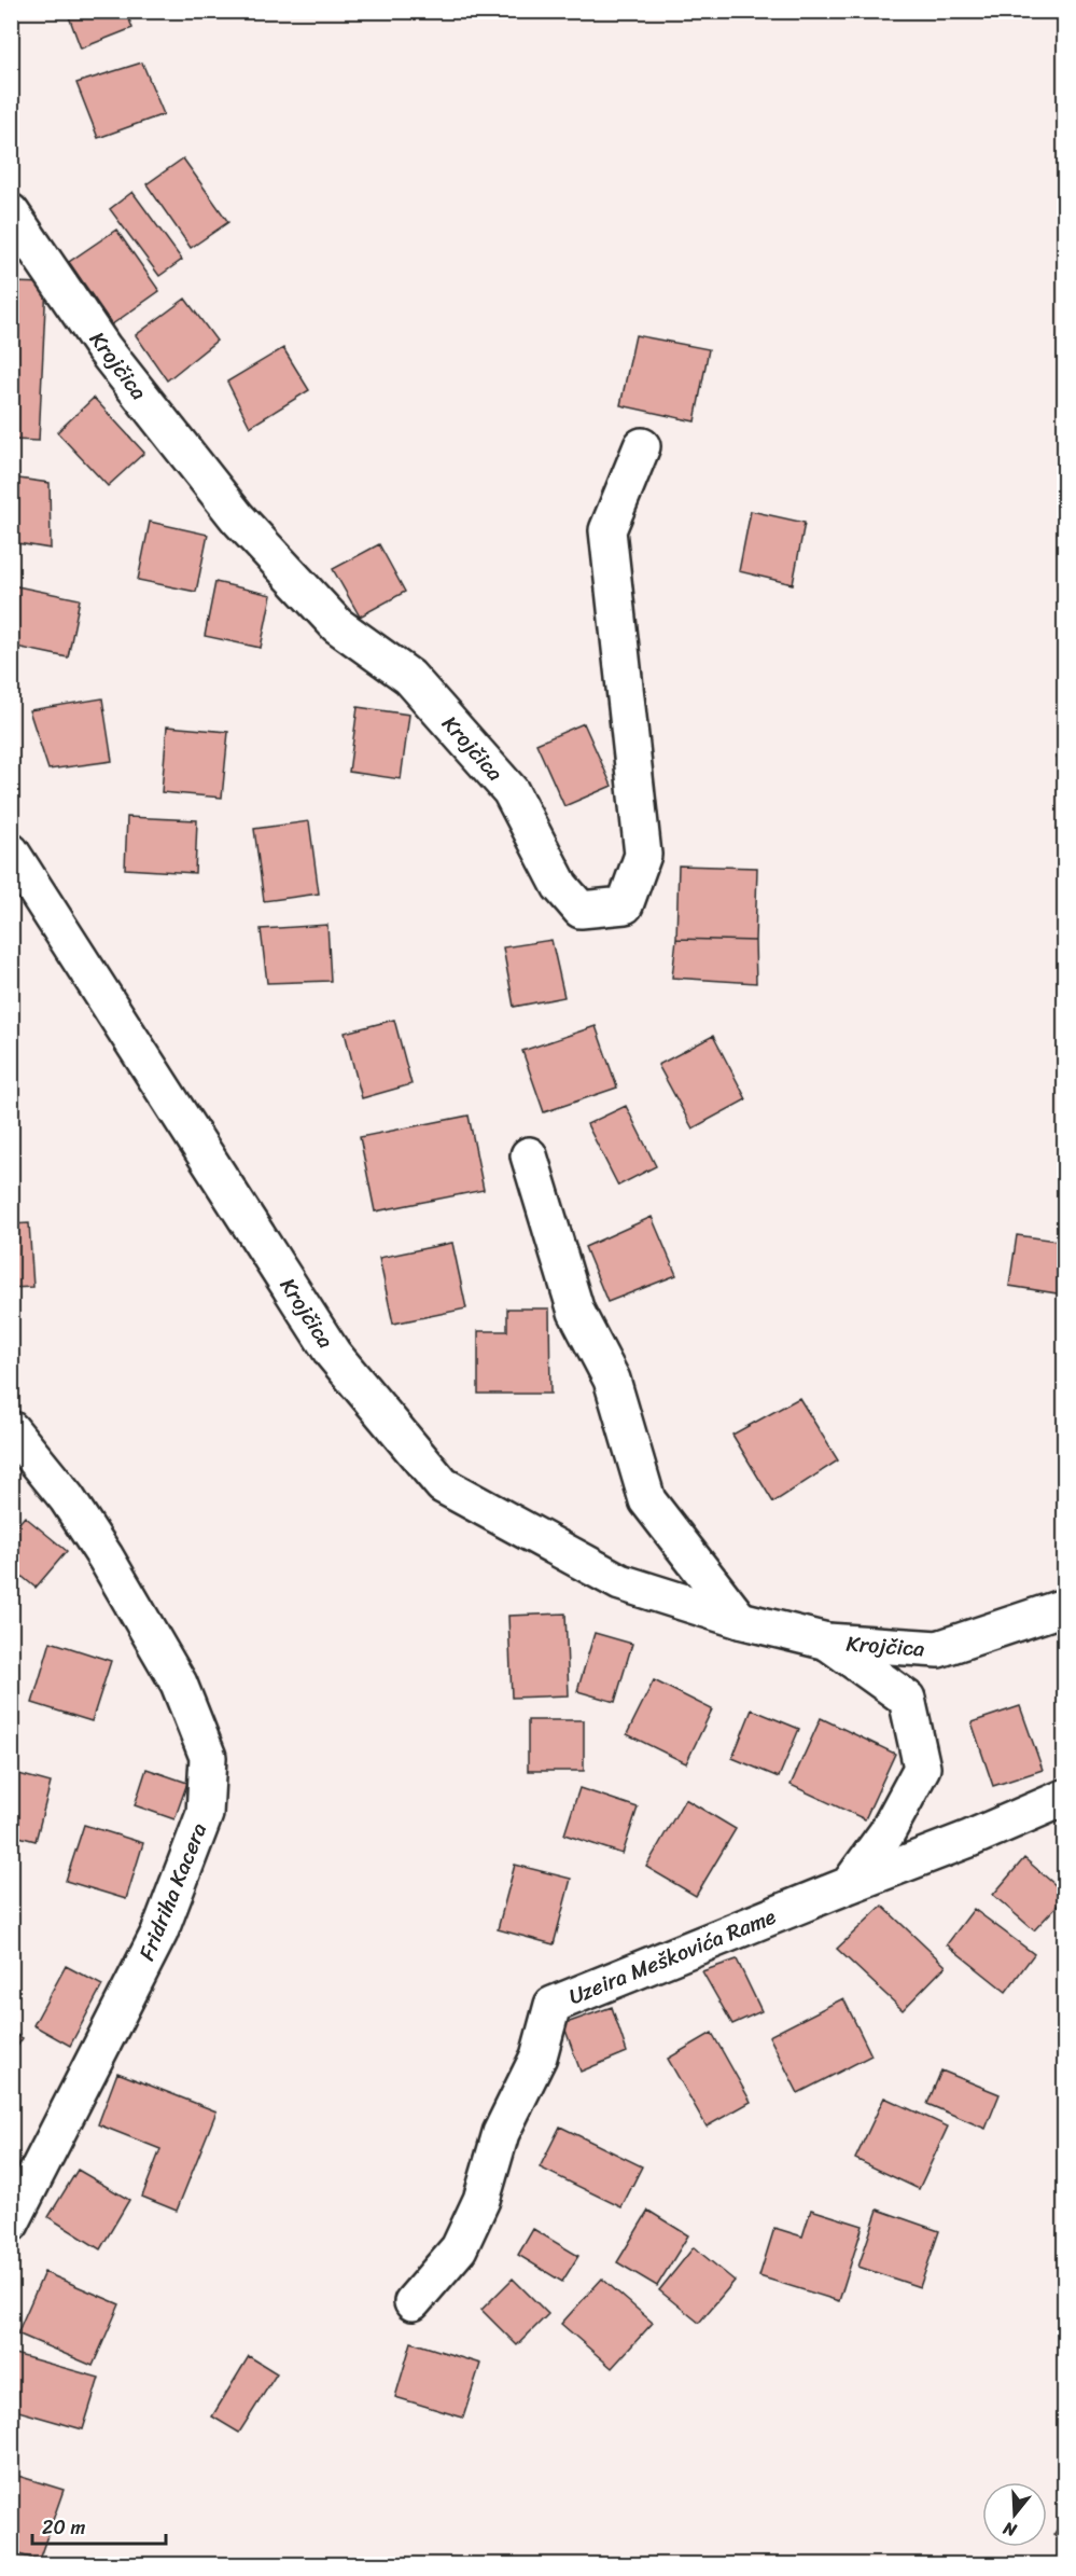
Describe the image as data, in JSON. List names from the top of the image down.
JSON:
{
  "streets": {
    "street": ["Krojčica", "Fridriha Kacera", "Uzeira Meškovića Rame"]
  },
  "scale_bar": "20 m",
  "north": "bottom"
}
